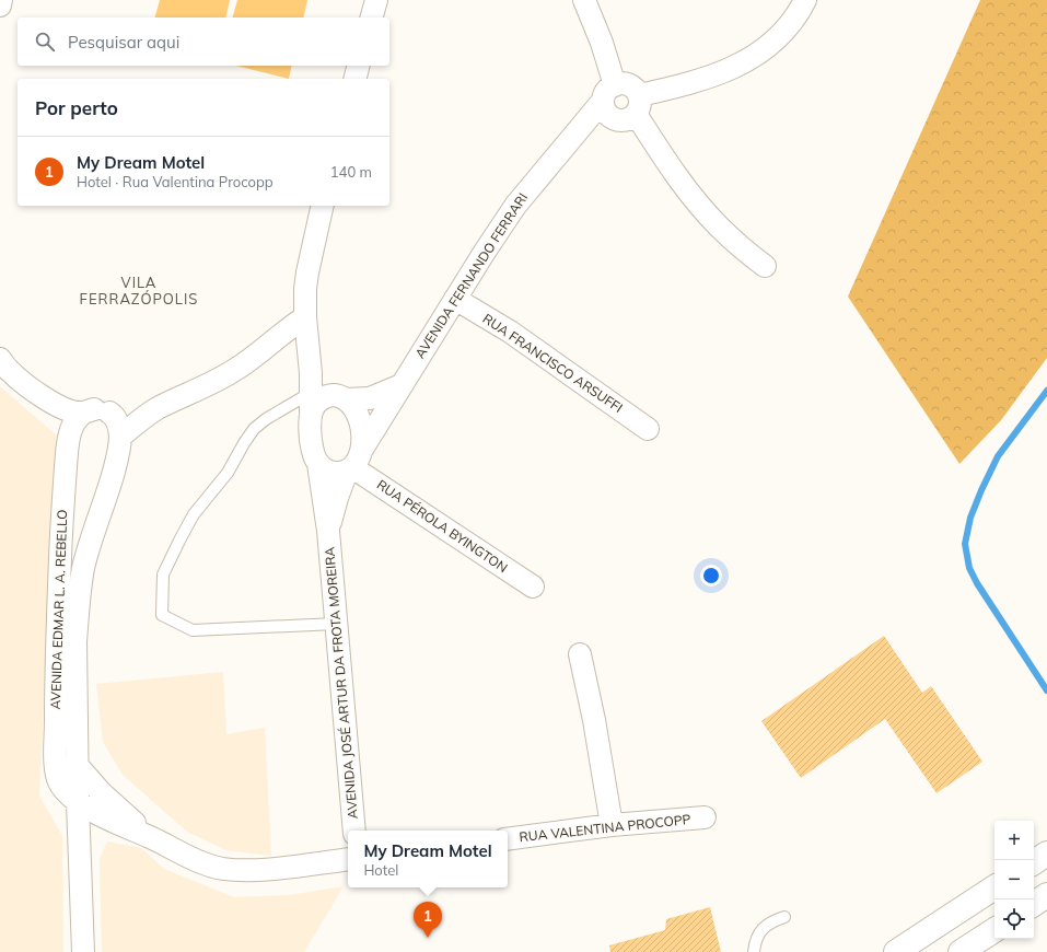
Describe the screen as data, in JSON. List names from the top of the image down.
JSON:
{
  "streets": {
    "street": [
      "AVENIDA FERNANDO FERRARI",
      "RUA FRANCISCO ARSUFFI",
      "RUA PÉROLA BYINGTON",
      "AVENIDA EDMAR L. A. REBELLO",
      "AVENIDA JOSÉ ARTUR DA FROTA MOREIRA",
      "RUA VALENTINA PROCOPP"
    ]
  },
  "crossings": [
    ["AVENIDA FERNANDO FERRARI", "RUA FRANCISCO ARSUFFI"],
    ["AVENIDA FERNANDO FERRARI", "RUA PÉROLA BYINGTON"],
    ["AVENIDA FERNANDO FERRARI", "AVENIDA JOSÉ ARTUR DA FROTA MOREIRA"],
    ["RUA PÉROLA BYINGTON", "AVENIDA JOSÉ ARTUR DA FROTA MOREIRA"]
  ],
  "districts": ["VILA FERRAZÓPOLIS"],
  "page": {
    "search": "Pesquisar aqui",
    "heading": "Por perto",
    "list": [
      {
        "mark": "1",
        "name": "My Dream Motel",
        "note": "Hotel · Rua Valentina Procopp",
        "value": "140 m"
      }
    ],
    "map_buttons": ["+", "−"],
    "popup": ["My Dream Motel", "Hotel"],
    "pins": "1"
  }
}
